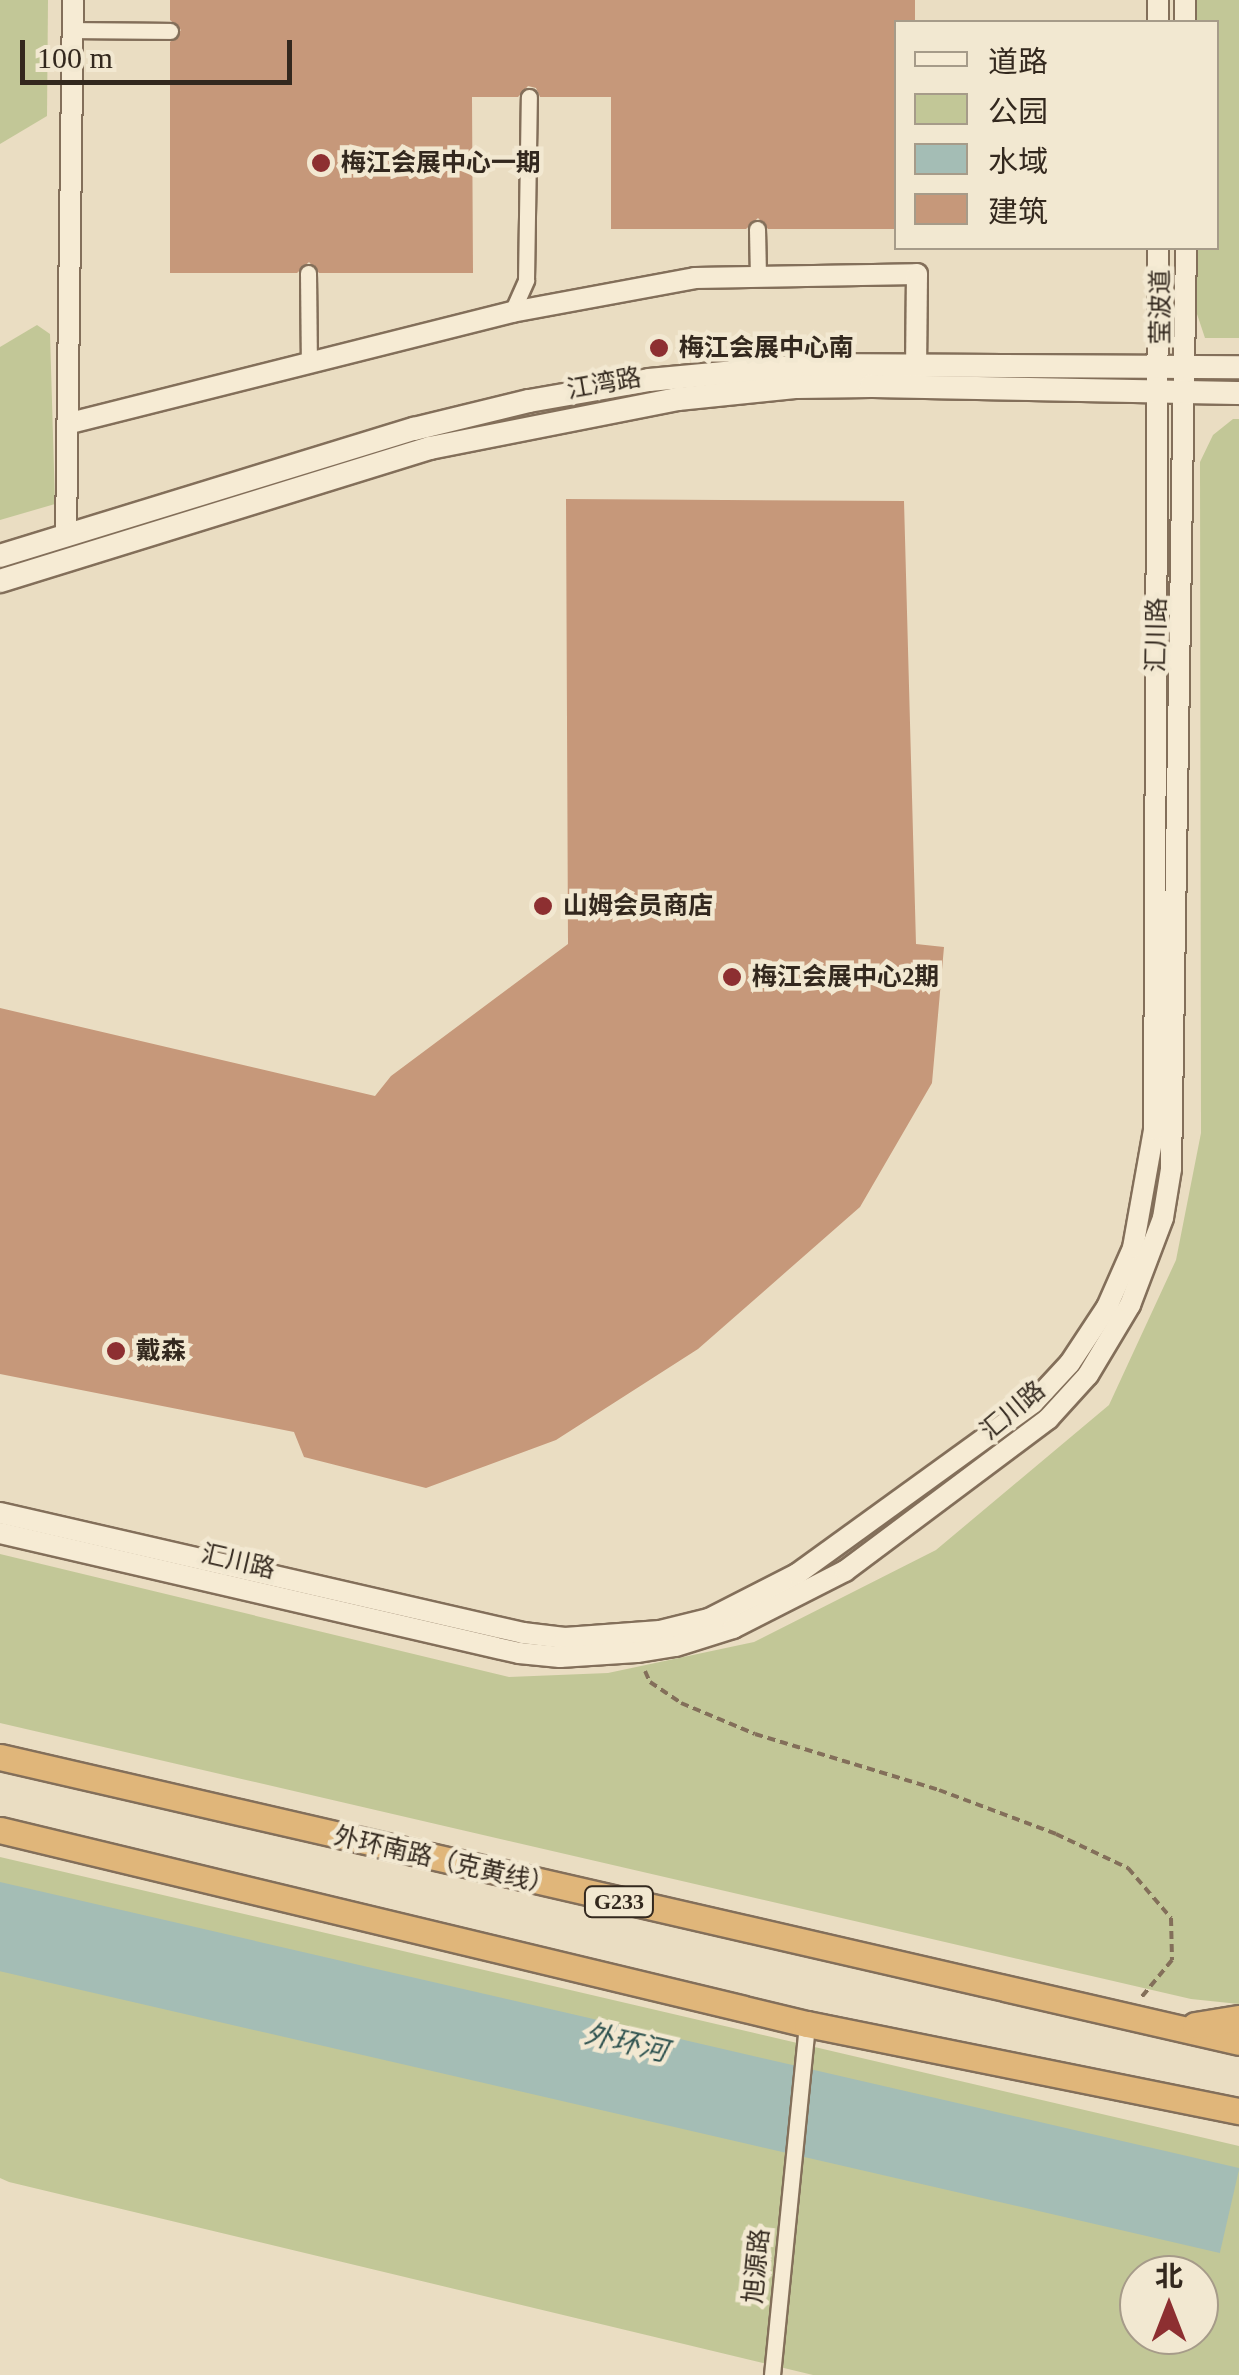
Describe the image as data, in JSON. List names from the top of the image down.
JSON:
{
  "streets": {
    "highway": ["外环南路（克黄线）", "G233"],
    "main road": ["江湾路"],
    "street": ["莹波道", "汇川路", "旭源路"]
  },
  "crossings": [
    ["莹波道", "江湾路"],
    ["莹波道", "汇川路"],
    ["江湾路", "汇川路"]
  ],
  "water": ["外环河"],
  "places": [
    "梅江会展中心一期",
    "梅江会展中心南",
    "山姆会员商店",
    "梅江会展中心2期",
    "戴森"
  ],
  "legend": [
    "道路",
    "公园",
    "水域",
    "建筑"
  ],
  "scale_bar": "100 m",
  "north": "top"
}
